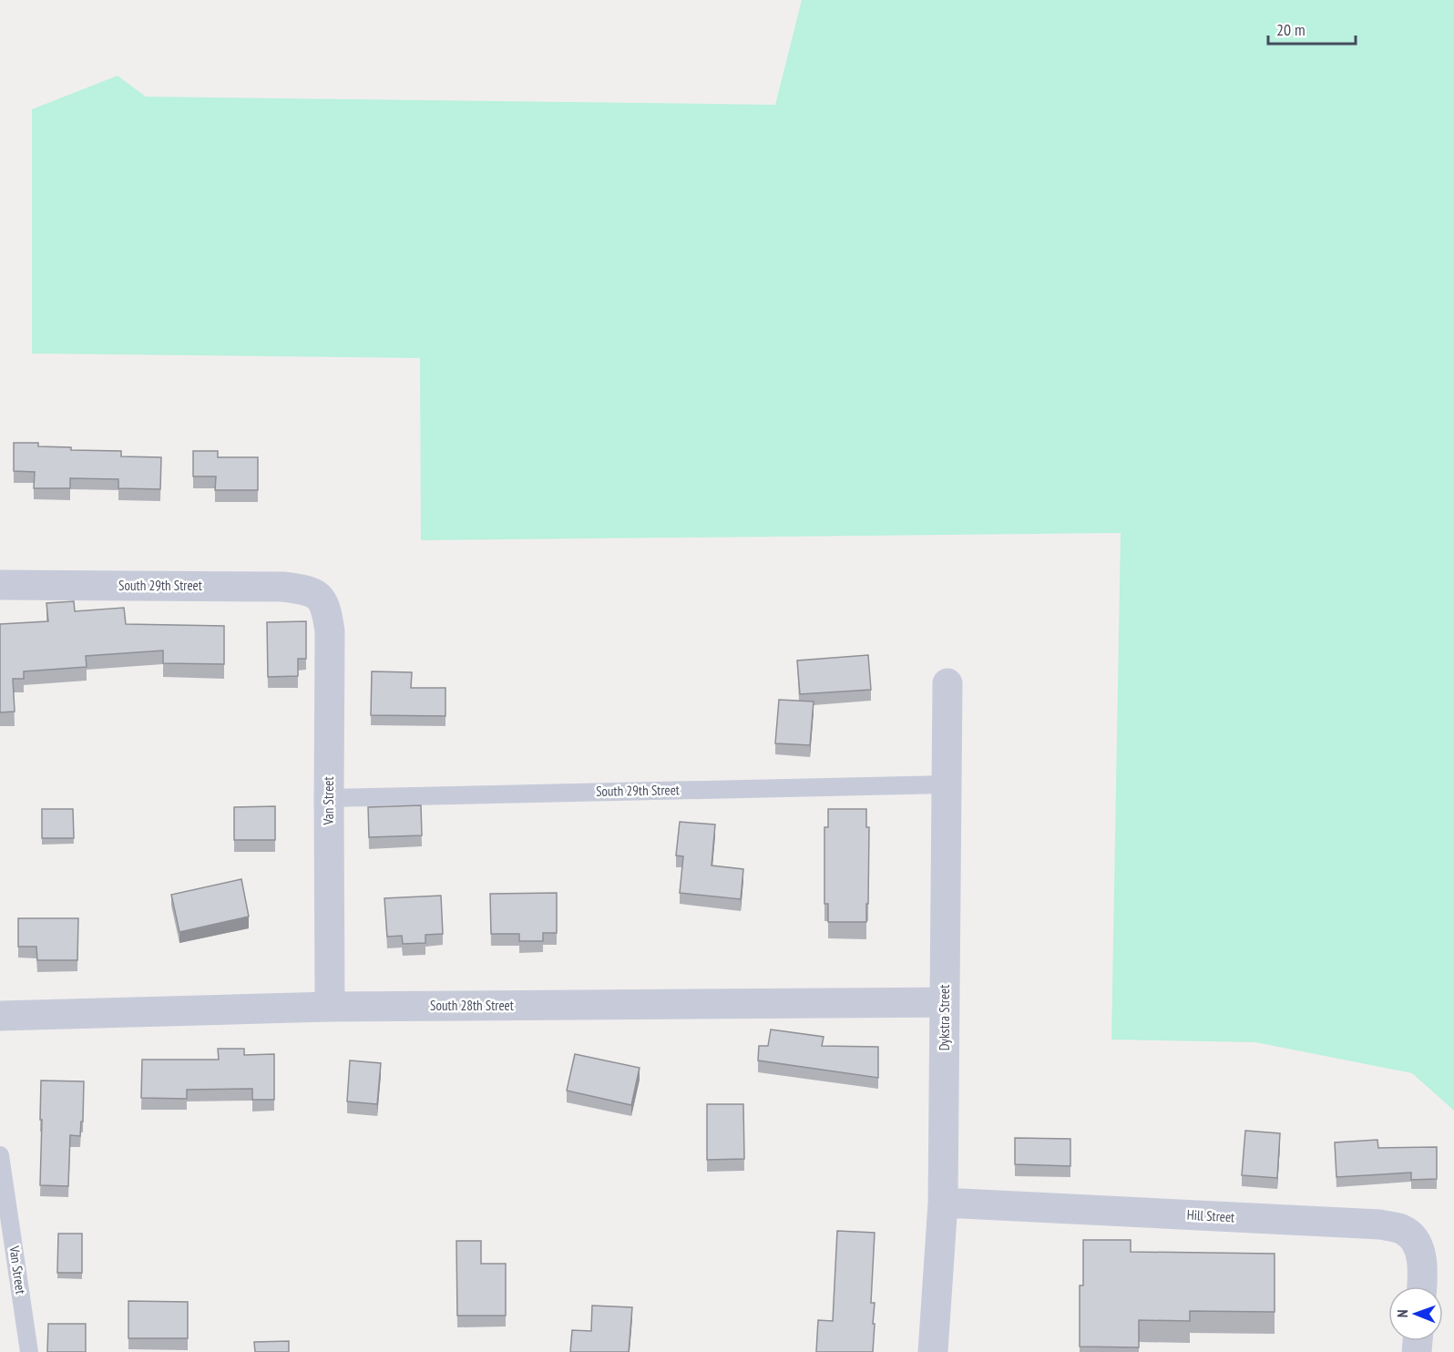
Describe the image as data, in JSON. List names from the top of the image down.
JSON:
{
  "streets": {
    "street": [
      "South 29th Street",
      "Van Street",
      "South 28th Street",
      "Dykstra Street",
      "Hill Street"
    ]
  },
  "crossings": [
    ["South 29th Street", "Van Street"],
    ["South 29th Street", "Dykstra Street"],
    ["Van Street", "South 28th Street"],
    ["South 28th Street", "Dykstra Street"],
    ["Dykstra Street", "Hill Street"]
  ],
  "scale_bar": "20 m",
  "north": "left"
}
